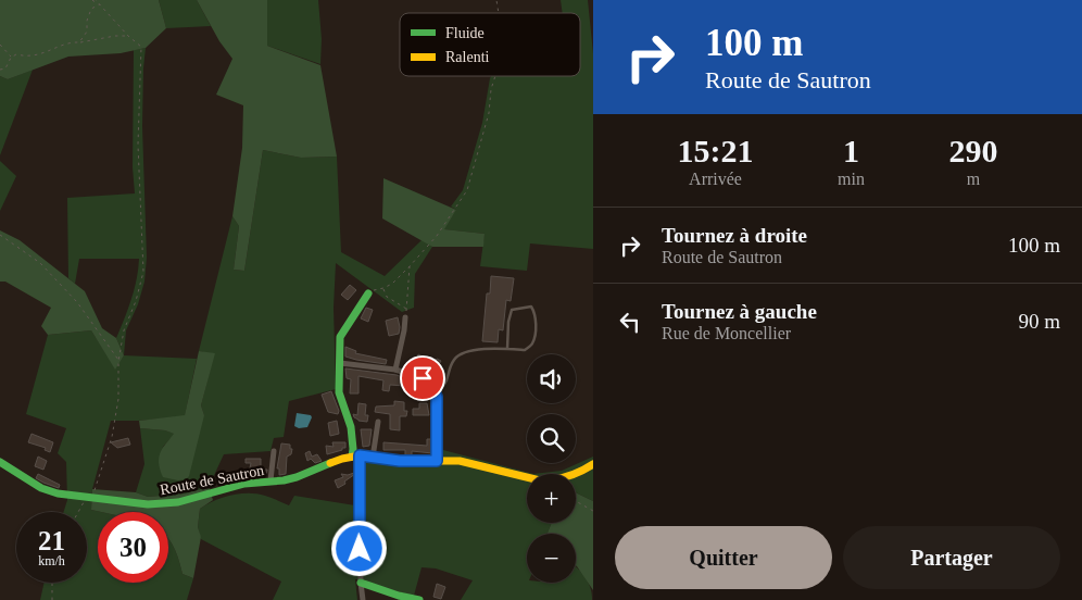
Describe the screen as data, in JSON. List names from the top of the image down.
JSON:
{
  "streets": {
    "street": ["Route de Sautron"]
  },
  "legend": ["Fluide", "Ralenti"],
  "page": {
    "turn": ["100 m", "Route de Sautron"],
    "eta": [
      "15:21",
      "Arrivée",
      "1",
      "min",
      "290",
      "m"
    ],
    "list": [
      {
        "name": "Tournez à droite",
        "note": "Route de Sautron",
        "value": "100 m"
      },
      {
        "name": "Tournez à gauche",
        "note": "Rue de Moncellier",
        "value": "90 m"
      }
    ],
    "map_buttons": ["+", "−"],
    "speed": "21 km/h",
    "limit": "30",
    "buttons": ["Quitter", "Partager"]
  }
}
